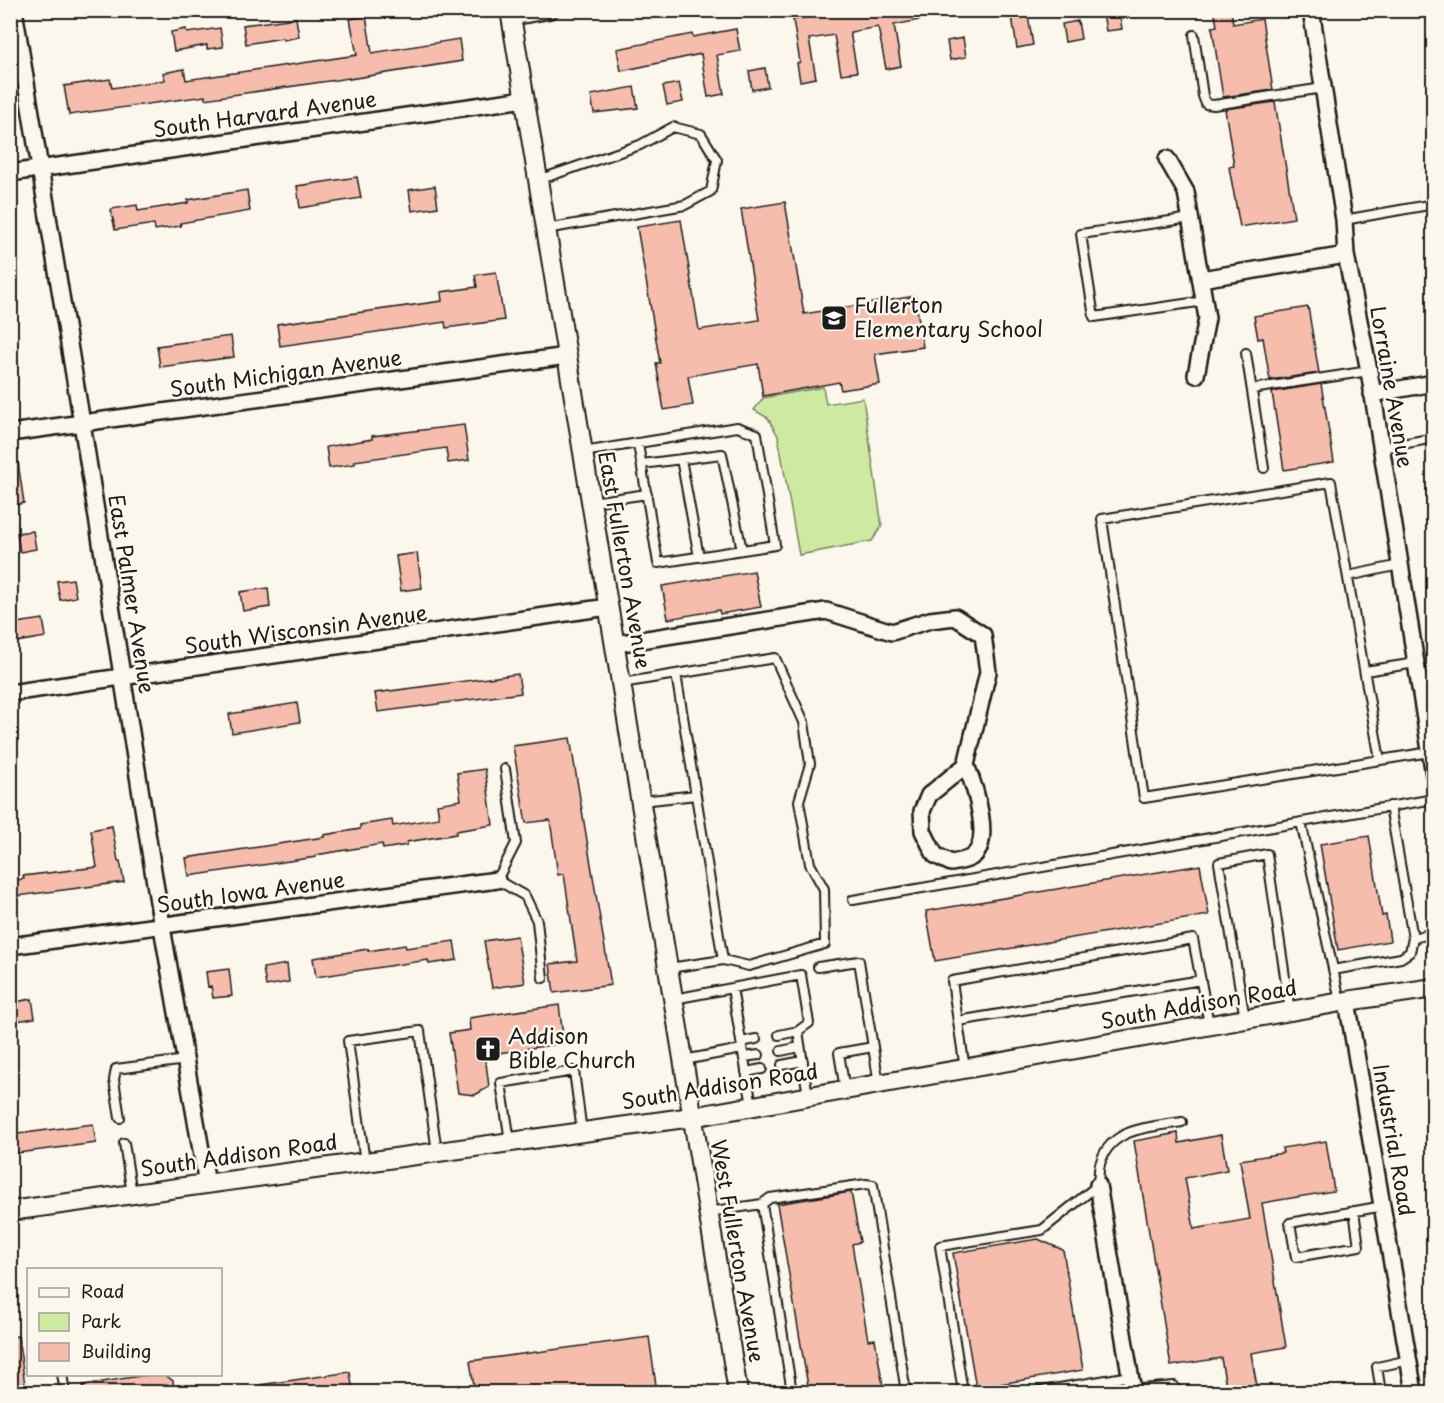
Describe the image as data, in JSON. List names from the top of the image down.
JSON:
{
  "streets": {
    "street": [
      "South Harvard Avenue",
      "South Michigan Avenue",
      "Lorraine Avenue",
      "East Fullerton Avenue",
      "East Palmer Avenue",
      "South Wisconsin Avenue",
      "South Iowa Avenue",
      "South Addison Road",
      "Industrial Road",
      "West Fullerton Avenue"
    ]
  },
  "crossings": [
    ["South Harvard Avenue", "East Fullerton Avenue"],
    ["South Harvard Avenue", "East Palmer Avenue"],
    ["South Michigan Avenue", "East Fullerton Avenue"],
    ["South Michigan Avenue", "East Palmer Avenue"],
    ["East Fullerton Avenue", "South Wisconsin Avenue"],
    ["East Fullerton Avenue", "South Addison Road"],
    ["East Fullerton Avenue", "West Fullerton Avenue"],
    ["East Palmer Avenue", "South Wisconsin Avenue"],
    ["East Palmer Avenue", "South Iowa Avenue"],
    ["East Palmer Avenue", "South Addison Road"],
    ["South Addison Road", "Industrial Road"],
    ["South Addison Road", "West Fullerton Avenue"]
  ],
  "places": {
    "school or university": ["Fullerton Elementary School"],
    "church": ["Addison Bible Church"]
  },
  "legend": ["Road", "Park", "Building"]
}
